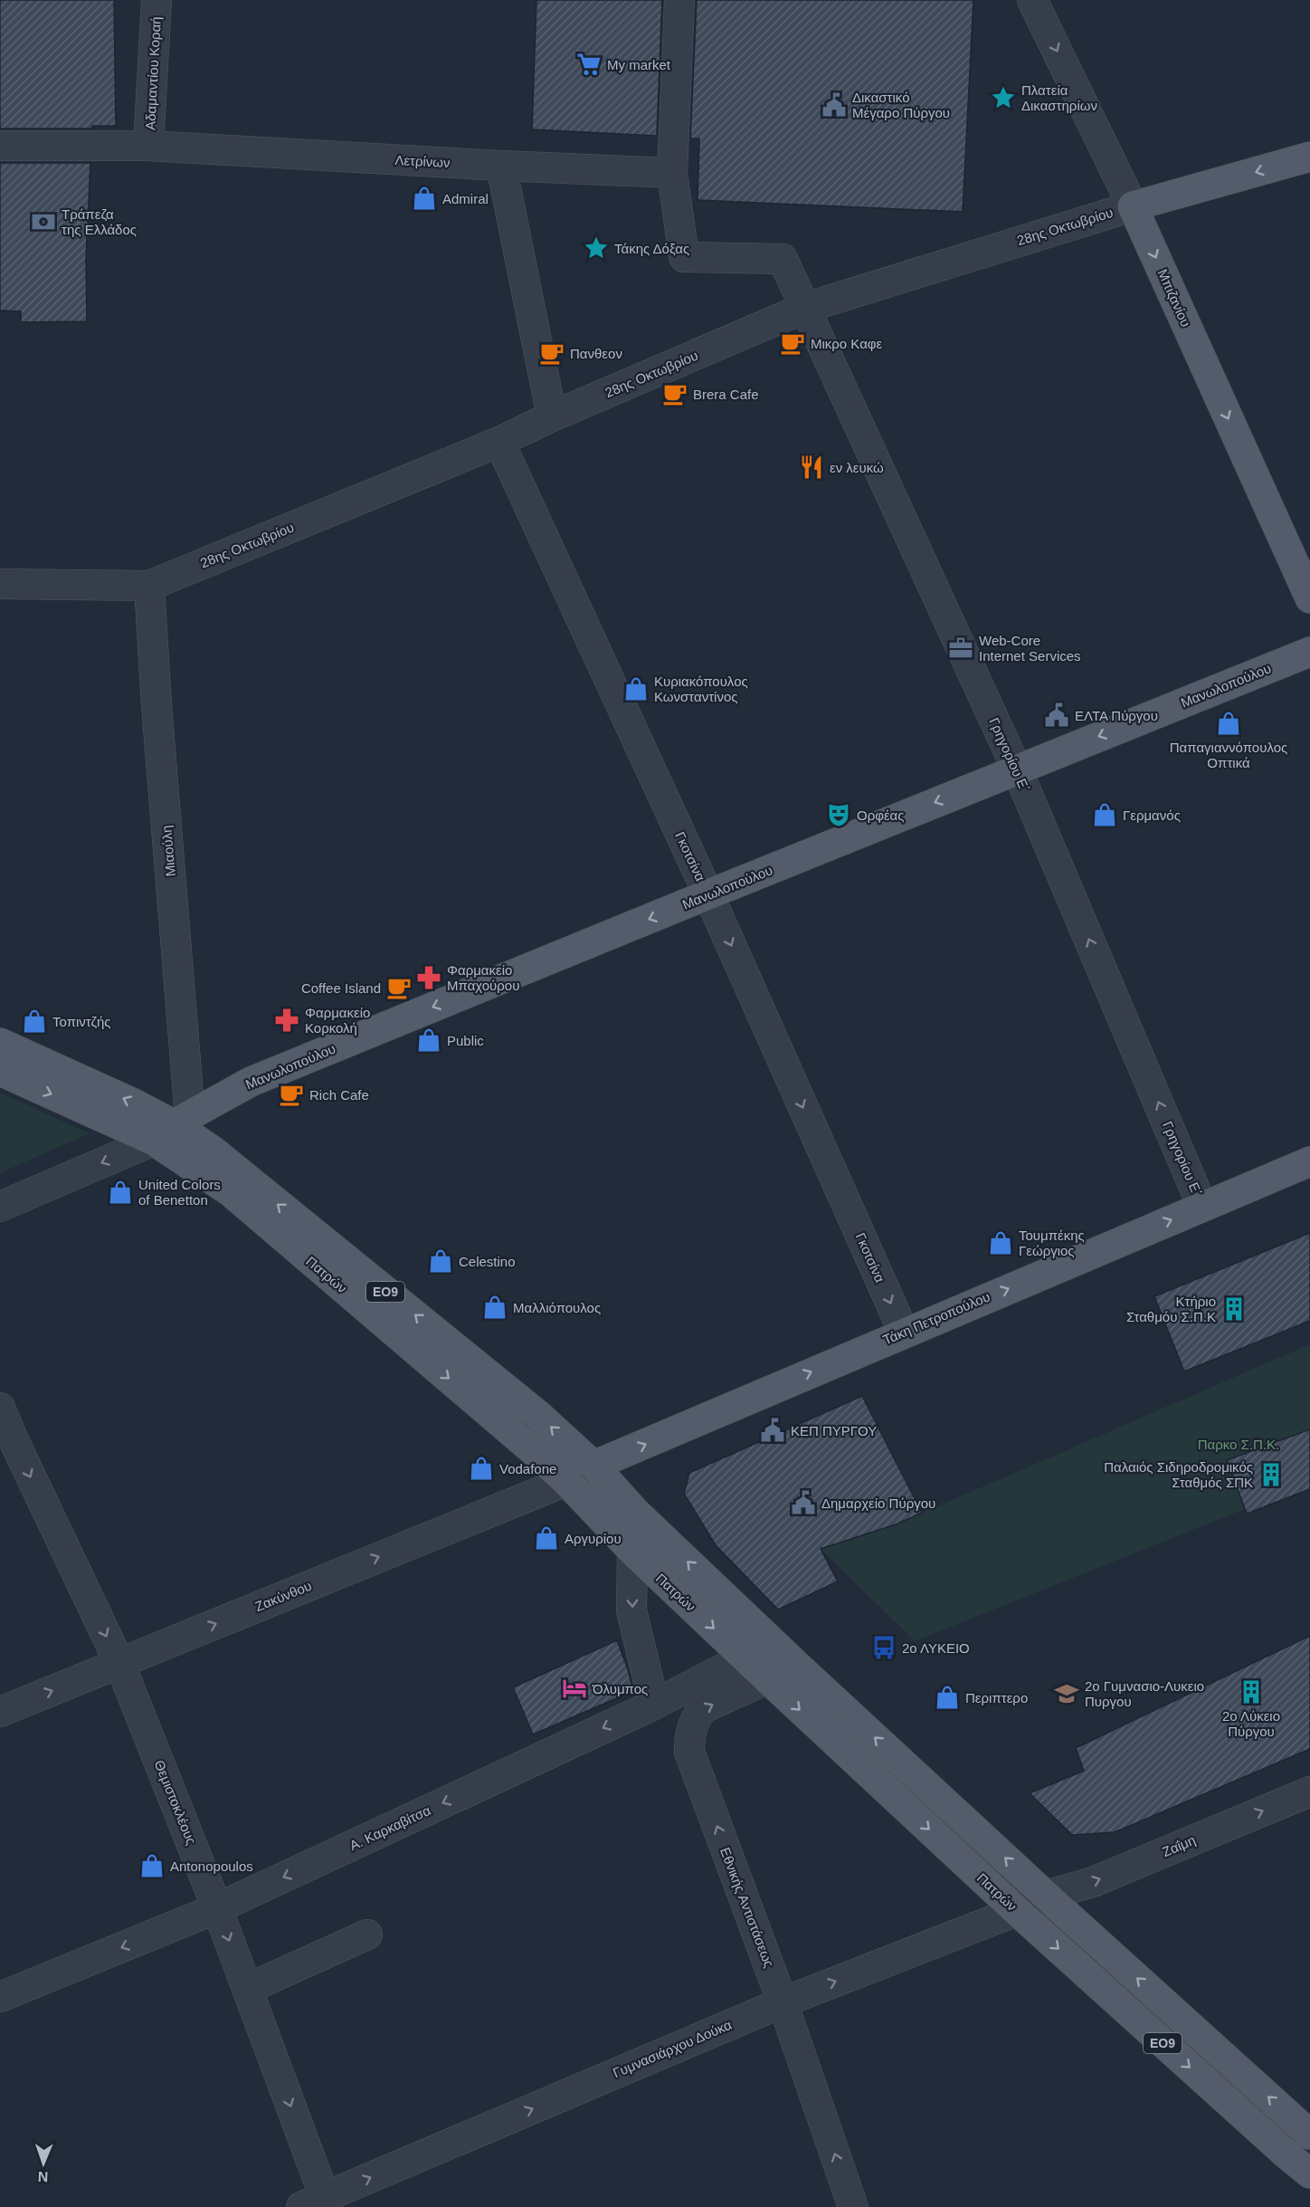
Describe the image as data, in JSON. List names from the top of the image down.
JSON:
{
  "streets": {
    "main road": [
      "28ης Οκτωβρίου",
      "Μπιζανίου",
      "Μανωλοπούλου",
      "Πατρών",
      "ΕΟ9",
      "Τάκη Πετροπούλου"
    ],
    "street": [
      "Αδαμαντίου Κοραή",
      "Λετρίνων",
      "Γρηγορίου Ε΄",
      "Μιαούλη",
      "Γκοτσίνα",
      "Ζακύνθου",
      "Θεμιστοκλέους",
      "Α. Καρκαβίτσα",
      "Ζαΐμη",
      "Εθνικής Αντιστάσεως",
      "Γυμνασιάρχου Δούκα"
    ]
  },
  "crossings": [
    ["Αδαμαντίου Κοραή", "Λετρίνων"],
    ["Λετρίνων", "Γρηγορίου Ε΄"],
    ["28ης Οκτωβρίου", "Μπιζανίου"],
    ["28ης Οκτωβρίου", "Γρηγορίου Ε΄"],
    ["28ης Οκτωβρίου", "Μιαούλη"],
    ["28ης Οκτωβρίου", "Γκοτσίνα"],
    ["Μανωλοπούλου", "Γρηγορίου Ε΄"],
    ["Μανωλοπούλου", "Μιαούλη"],
    ["Μανωλοπούλου", "Γκοτσίνα"],
    ["Μανωλοπούλου", "Πατρών"],
    ["Γρηγορίου Ε΄", "Τάκη Πετροπούλου"],
    ["Μιαούλη", "Πατρών"],
    ["Γκοτσίνα", "Τάκη Πετροπούλου"],
    ["Πατρών", "Τάκη Πετροπούλου"],
    ["Πατρών", "Ζακύνθου"],
    ["Πατρών", "Α. Καρκαβίτσα"],
    ["Πατρών", "Ζαΐμη"],
    ["Πατρών", "Εθνικής Αντιστάσεως"],
    ["Πατρών", "Γυμνασιάρχου Δούκα"],
    ["Τάκη Πετροπούλου", "Ζακύνθου"],
    ["Ζακύνθου", "Θεμιστοκλέους"],
    ["Θεμιστοκλέους", "Α. Καρκαβίτσα"],
    ["Θεμιστοκλέους", "Γυμνασιάρχου Δούκα"],
    ["Ζαΐμη", "Γυμνασιάρχου Δούκα"],
    ["Εθνικής Αντιστάσεως", "Γυμνασιάρχου Δούκα"]
  ],
  "one_way": [
    "Μπιζανίου",
    "Μανωλοπούλου",
    "Γρηγορίου Ε΄",
    "Γκοτσίνα",
    "Τάκη Πετροπούλου",
    "Ζακύνθου",
    "Θεμιστοκλέους",
    "Α. Καρκαβίτσα",
    "Ζαΐμη",
    "Εθνικής Αντιστάσεως",
    "Γυμνασιάρχου Δούκα"
  ],
  "parks": ["Παρκο Σ.Π.Κ."],
  "places": {
    "supermarket": ["My market"],
    "place": ["Πλατεία Δικαστηρίων", "Τάκης Δόξας"],
    "public building": [
      "Δικαστικό Μέγαρο Πύργου",
      "ΕΛΤΑ Πύργου",
      "ΚΕΠ ΠΥΡΓΟΥ",
      "Δημαρχείο Πύργου"
    ],
    "shop": [
      "Admiral",
      "Κυριακόπουλος Κωνσταντίνος",
      "Παπαγιαννόπουλος Οπτικά",
      "Γερμανός",
      "Τοπιντζής",
      "Public",
      "United Colors of Benetton",
      "Τουμπέκης Γεώργιος",
      "Celestino",
      "Μαλλιόπουλος",
      "Vodafone",
      "Αργυρίου",
      "Περιπτερο",
      "Antonopoulos"
    ],
    "bank": ["Τράπεζα της Ελλάδος"],
    "cafe": [
      "Μικρο Καφε",
      "Πανθεον",
      "Brera Cafe",
      "Coffee Island",
      "Rich Cafe"
    ],
    "restaurant": ["εν λευκώ"],
    "office": ["Web-Core Internet Services"],
    "theatre": ["Ορφέας"],
    "pharmacy": ["Φαρμακείο Μπαχούρου", "Φαρμακείο Κορκολή"],
    "building": ["Κτήριο Σταθμόυ Σ.Π.Κ", "Παλαιός Σιδηροδρομικός Σταθμός ΣΠΚ", "2ο Λύκειο Πύργου"],
    "bus stop": ["2ο ΛΥΚΕΙΟ"],
    "hotel": ["Όλυμπος"],
    "school or university": ["2ο Γυμνασιο-Λυκειο Πυργου"]
  },
  "north": "bottom"
}
